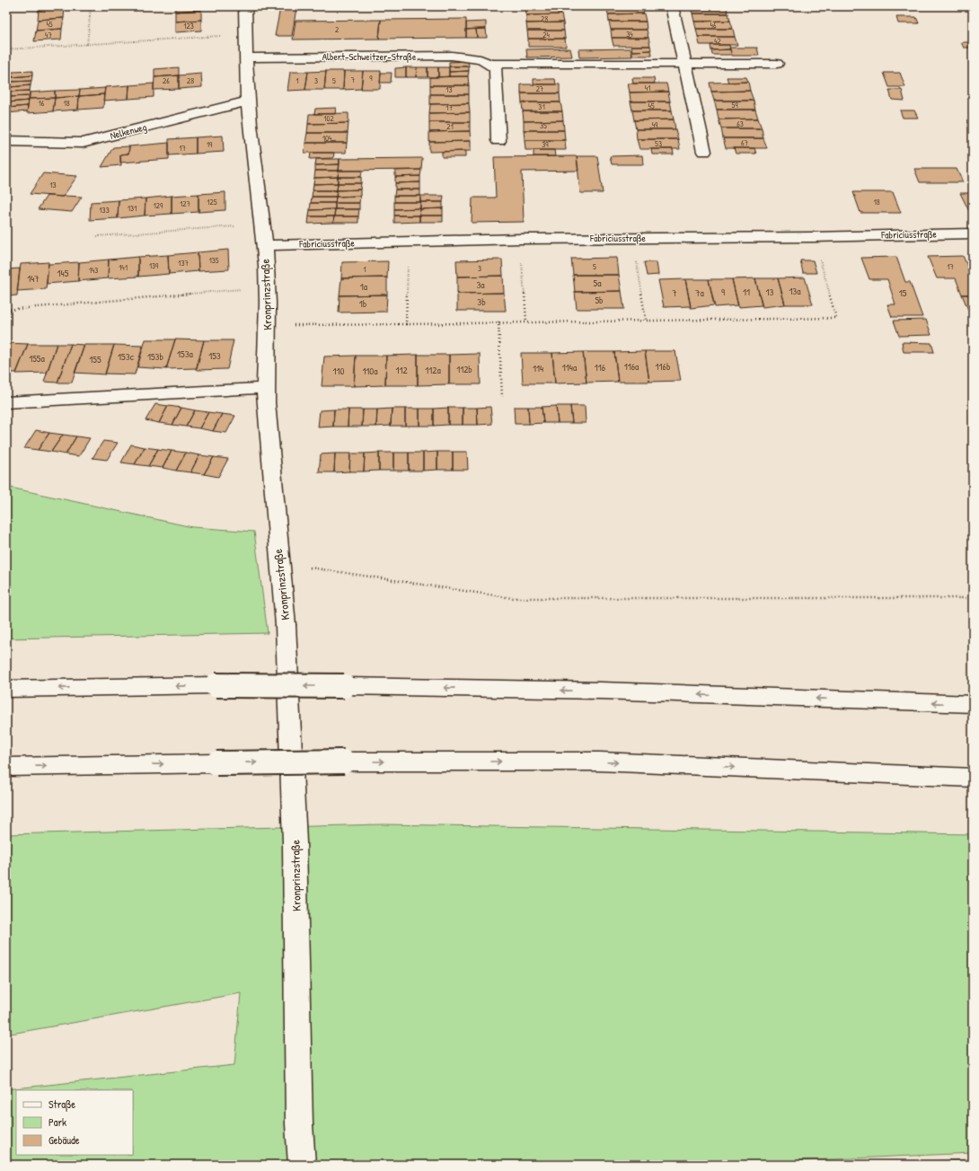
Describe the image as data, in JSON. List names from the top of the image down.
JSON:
{
  "streets": {
    "main road": [
      "Albert-Schweitzer-Straße",
      "Nelkenweg",
      "Fabriciusstraße",
      "Kronprinzstraße"
    ]
  },
  "crossings": [
    ["Albert-Schweitzer-Straße", "Kronprinzstraße"],
    ["Nelkenweg", "Kronprinzstraße"],
    ["Fabriciusstraße", "Kronprinzstraße"]
  ],
  "house_numbers": [
    "28",
    "45",
    "46",
    "123",
    "2",
    "34",
    "47",
    "24",
    "42",
    "9",
    "7",
    "26",
    "28",
    "1",
    "3",
    "5",
    "41",
    "27",
    "13",
    "16",
    "18",
    "59",
    "45",
    "31",
    "17",
    "102",
    "63",
    "49",
    "35",
    "21",
    "104",
    "67",
    "53",
    "19",
    "39",
    "17",
    "13",
    "125",
    "18",
    "127",
    "129",
    "131",
    "133",
    "135",
    "137",
    "139",
    "5",
    "17",
    "141",
    "3",
    "1",
    "143",
    "145",
    "147",
    "5a",
    "3a",
    "1a",
    "13a",
    "9",
    "11",
    "13",
    "7",
    "7a",
    "15",
    "5b",
    "3b",
    "1b",
    "153a",
    "153",
    "153c",
    "153b",
    "155a",
    "155",
    "116a",
    "116b",
    "114a",
    "116",
    "114",
    "112b",
    "112",
    "112a",
    "110",
    "110a"
  ],
  "legend": ["Straße", "Park", "Gebäude"]
}
